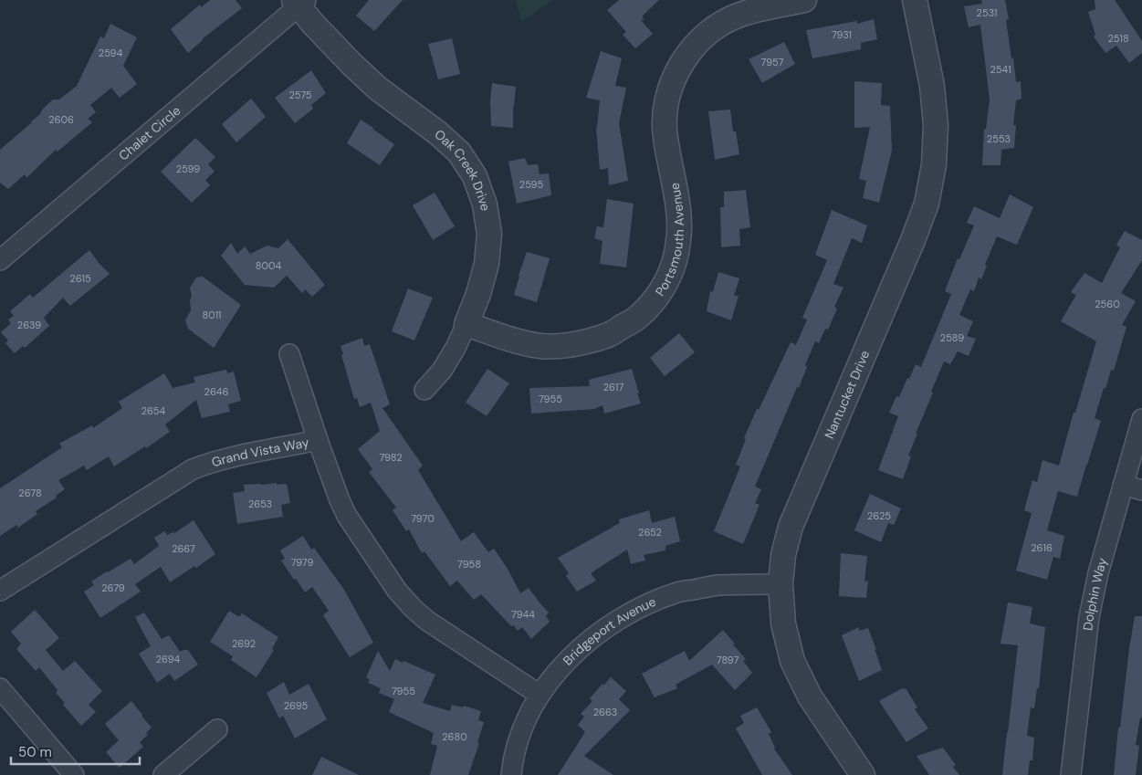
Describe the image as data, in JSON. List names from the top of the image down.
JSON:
{
  "streets": {
    "street": [
      "Chalet Circle",
      "Oak Creek Drive",
      "Portsmouth Avenue",
      "Nantucket Drive",
      "Grand Vista Way",
      "Dolphin Way",
      "Bridgeport Avenue"
    ]
  },
  "crossings": [
    ["Chalet Circle", "Oak Creek Drive"],
    ["Oak Creek Drive", "Portsmouth Avenue"],
    ["Nantucket Drive", "Bridgeport Avenue"],
    ["Grand Vista Way", "Bridgeport Avenue"]
  ],
  "house_numbers": [
    "2531",
    "7931",
    "2518",
    "2594",
    "7957",
    "2541",
    "2575",
    "2606",
    "2553",
    "2599",
    "2595",
    "8004",
    "2615",
    "2560",
    "8011",
    "2639",
    "2589",
    "2617",
    "2646",
    "7955",
    "2654",
    "7982",
    "2678",
    "2653",
    "2625",
    "7970",
    "2652",
    "2616",
    "2667",
    "7979",
    "7958",
    "2679",
    "7944",
    "2692",
    "2694",
    "7897",
    "7955",
    "2695",
    "2663",
    "2680"
  ],
  "scale_bar": "50 m"
}
